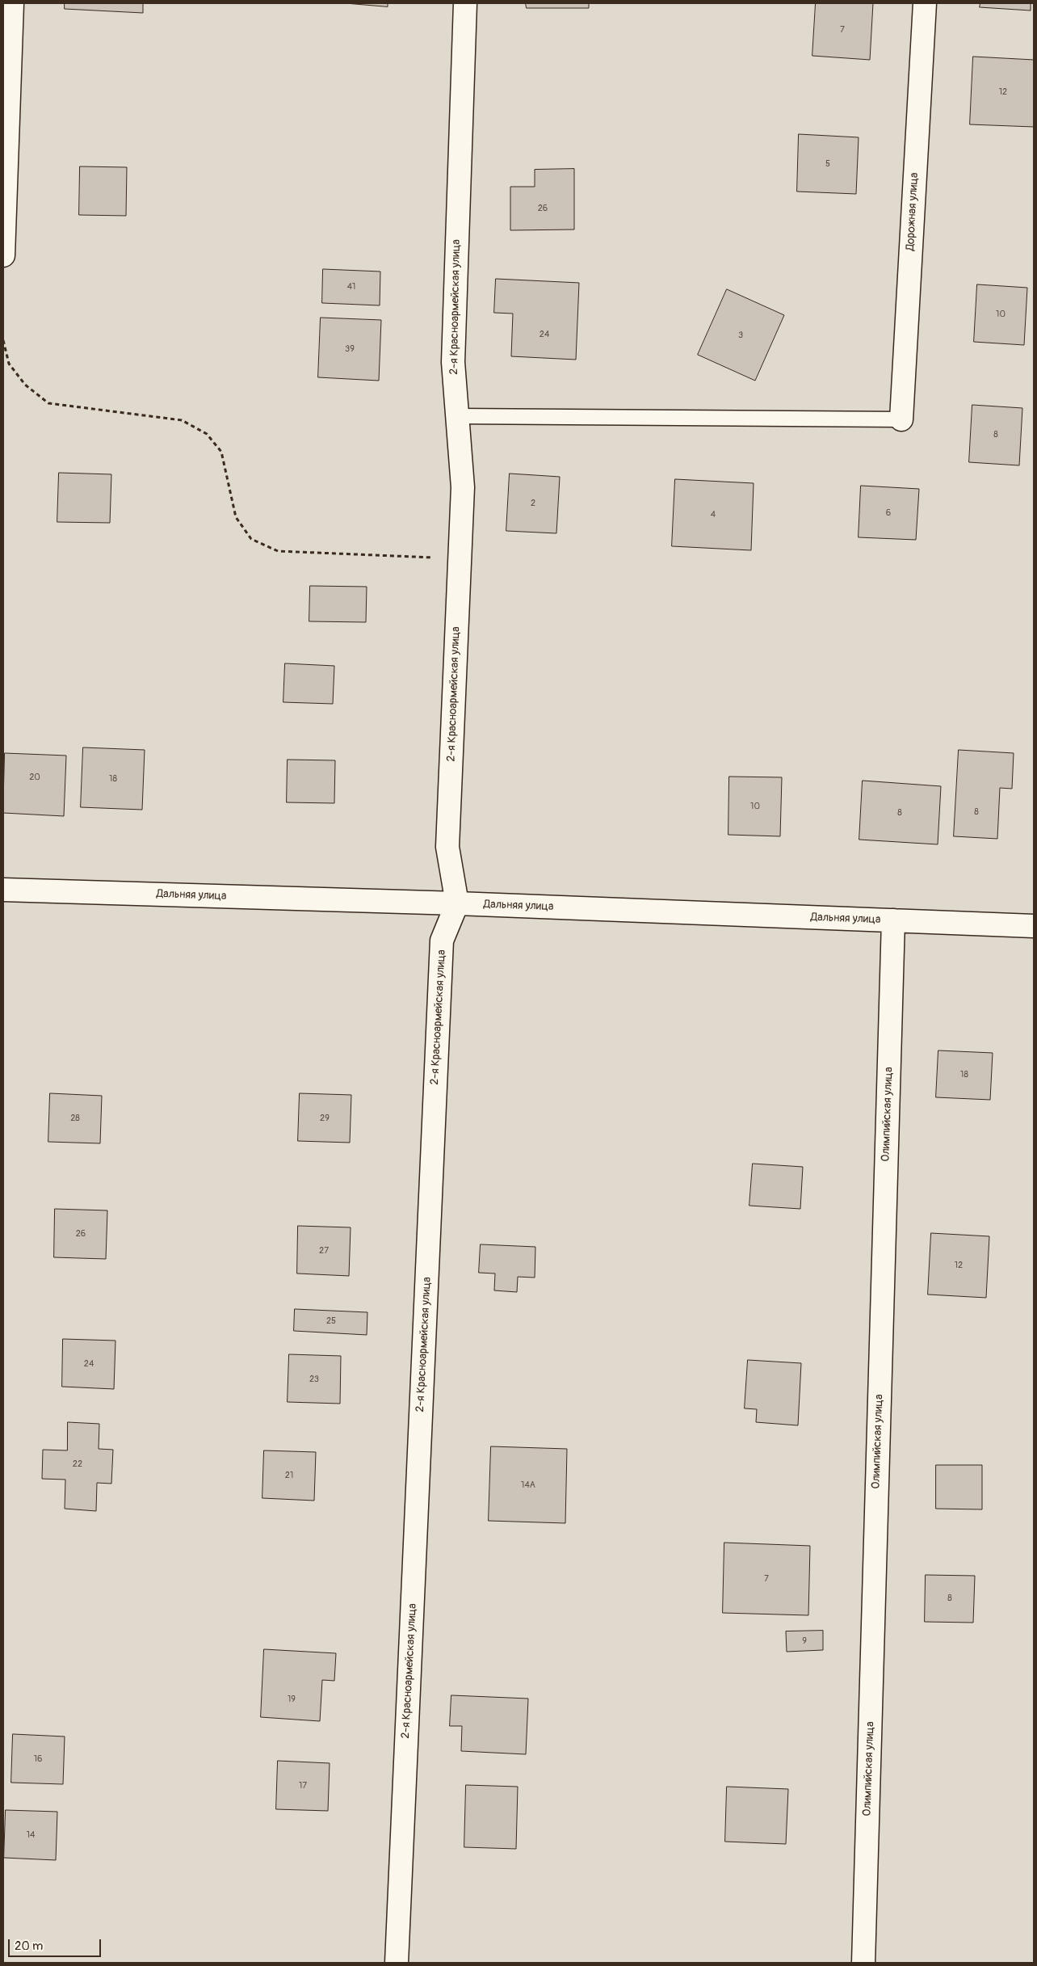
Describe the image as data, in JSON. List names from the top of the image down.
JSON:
{
  "streets": {
    "street": [
      "Дорожная улица",
      "2-я Красноармейская улица",
      "Дальняя улица",
      "Олимпийская улица"
    ]
  },
  "crossings": [
    ["2-я Красноармейская улица", "Дальняя улица"],
    ["Дальняя улица", "Олимпийская улица"]
  ],
  "house_numbers": [
    "7",
    "12",
    "5",
    "26",
    "41",
    "10",
    "24",
    "3",
    "39",
    "8",
    "2",
    "6",
    "4",
    "20",
    "18",
    "10",
    "8",
    "8",
    "18",
    "28",
    "29",
    "26",
    "27",
    "12",
    "25",
    "24",
    "23",
    "22",
    "21",
    "14А",
    "7",
    "8",
    "9",
    "19",
    "16",
    "17",
    "14"
  ],
  "scale_bar": "20 m"
}
